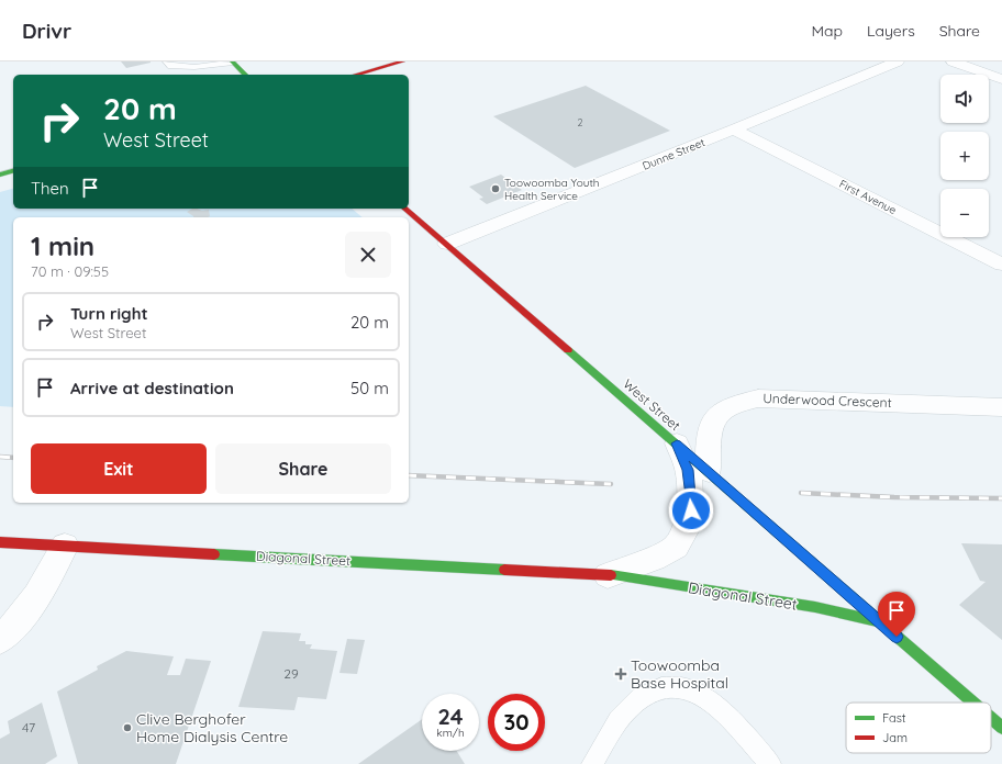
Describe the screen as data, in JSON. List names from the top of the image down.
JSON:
{
  "streets": {
    "main road": ["West Street", "Diagonal Street"],
    "street": ["Dunne Street", "First Avenue", "Underwood Crescent"]
  },
  "crossings": [
    ["Dunne Street", "First Avenue"],
    ["Dunne Street", "West Street"],
    ["Underwood Crescent", "West Street"],
    ["West Street", "Diagonal Street"]
  ],
  "places": {
    "other": ["Toowoomba Youth Health Service", "Clive Berghofer Home Dialysis Centre"],
    "health": ["Toowoomba Base Hospital"]
  },
  "house_numbers": ["2", "29", "47"],
  "legend": ["Fast", "Jam"],
  "page": {
    "header": "Drivr",
    "nav": ["Map", "Layers", "Share"],
    "map_buttons": ["+", "−"],
    "turn": ["20 m", "West Street"],
    "then": "Then",
    "heading": ["1 min", "70 m · 09:55"],
    "list": [
      {
        "name": "Turn right",
        "note": "West Street",
        "value": "20 m"
      },
      {
        "name": "Arrive at destination",
        "value": "50 m"
      }
    ],
    "buttons": ["Exit", "Share"],
    "speed": "24 km/h",
    "limit": "30"
  }
}
